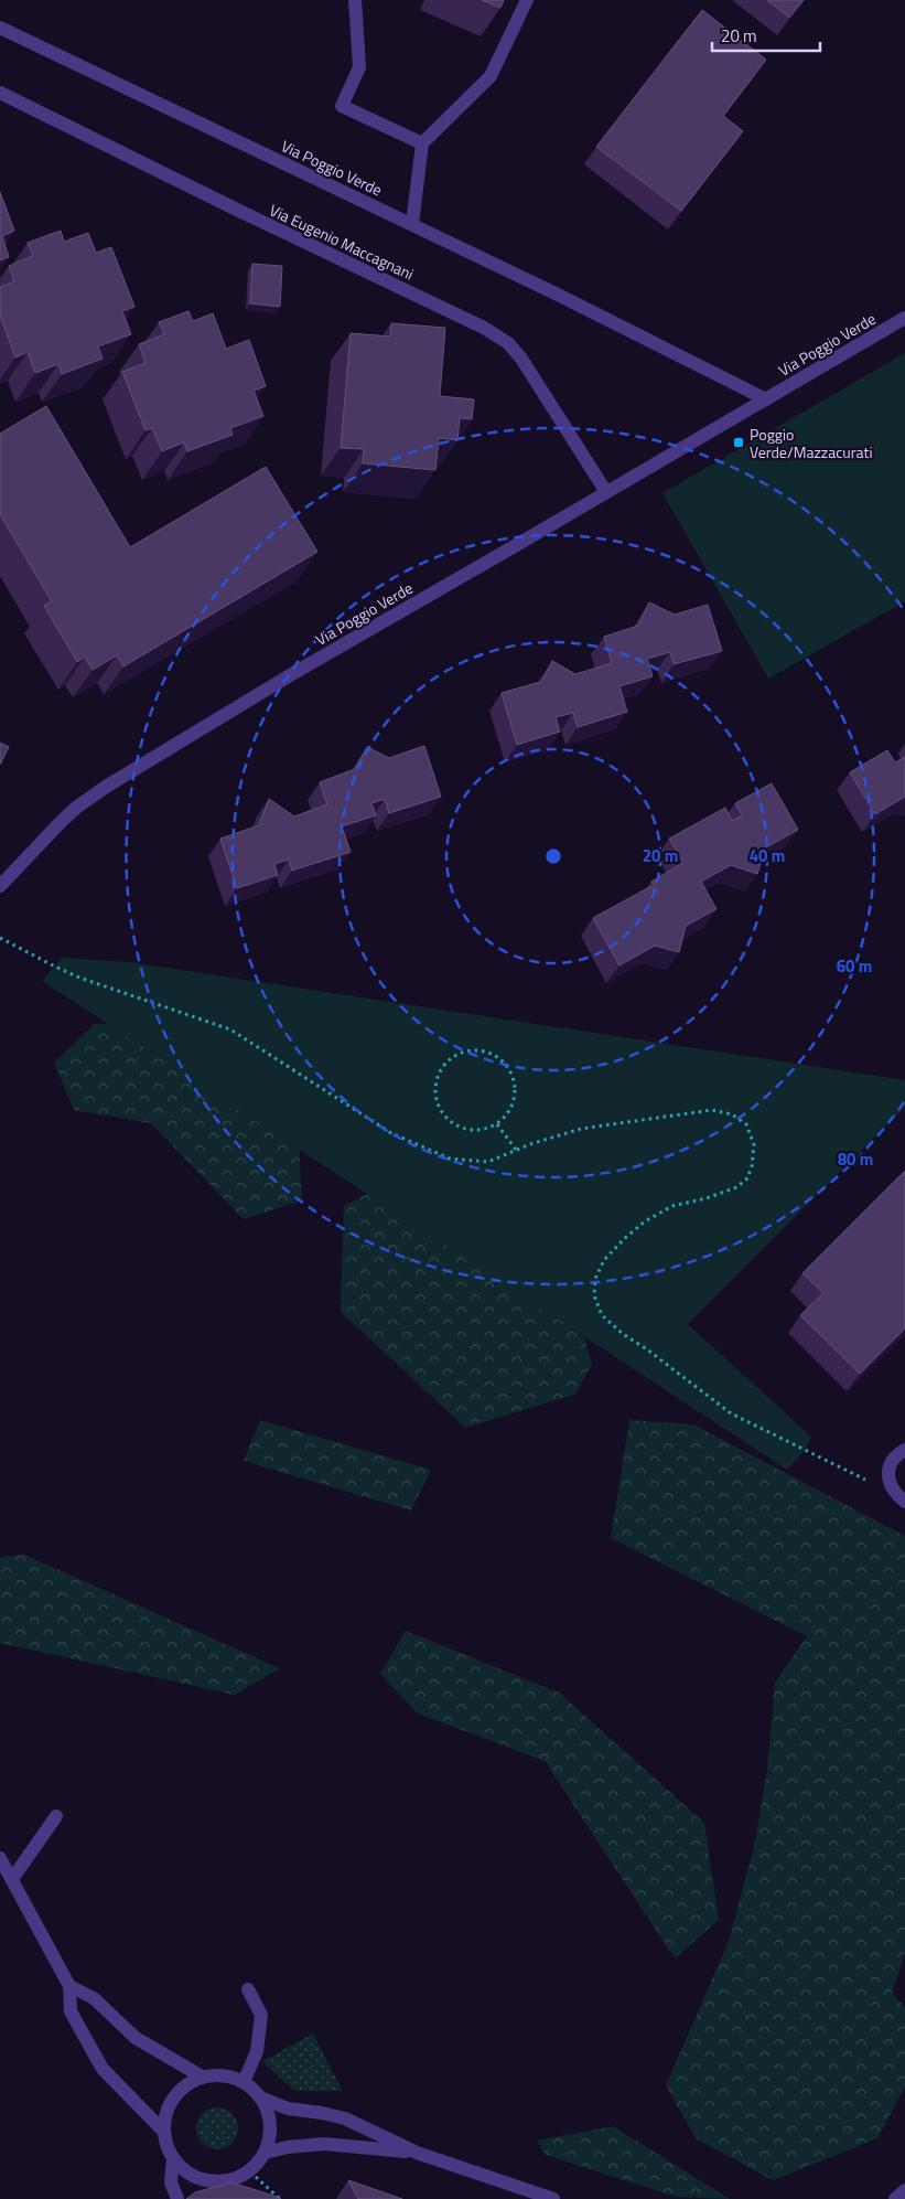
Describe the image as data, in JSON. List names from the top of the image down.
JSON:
{
  "streets": {
    "street": ["Via Poggio Verde", "Via Eugenio Maccagnani"]
  },
  "crossings": [
    ["Via Poggio Verde", "Via Eugenio Maccagnani"]
  ],
  "places": {
    "transit": ["Poggio Verde/Mazzacurati"]
  },
  "scale_bar": "20 m",
  "rings": [
    "20 m",
    "40 m",
    "60 m",
    "80 m"
  ]
}
